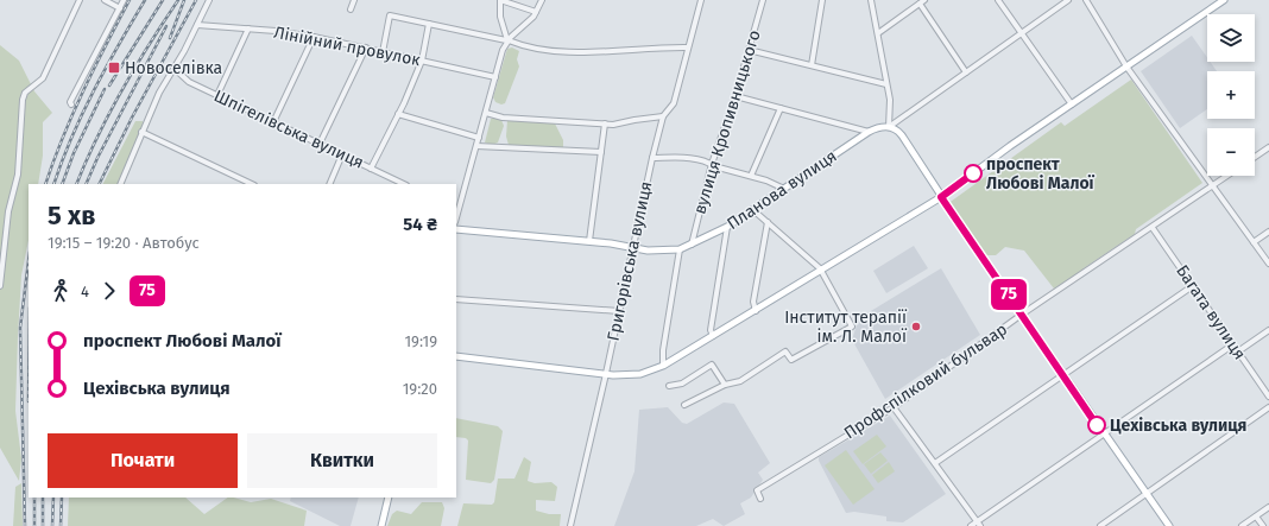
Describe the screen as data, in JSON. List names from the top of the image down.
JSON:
{
  "streets": {
    "main road": ["Планова вулиця"],
    "street": [
      "Лінійний провулок",
      "вулиця Кропивницького",
      "Шпігелівська вулиця",
      "Григорівська вулиця",
      "Багата вулиця",
      "Профспілковий бульвар"
    ]
  },
  "crossings": [
    ["вулиця Кропивницького", "Планова вулиця"],
    ["Планова вулиця", "Григорівська вулиця"],
    ["Багата вулиця", "Профспілковий бульвар"]
  ],
  "places": {
    "transit": ["Новоселівка"],
    "other": ["проспект Любові Малої", "Інститут терапії ім. Л. Малої", "Цехівська вулиця"]
  },
  "lines": ["bus line 75"],
  "page": {
    "on_map": "75",
    "map_buttons": ["+", "−"],
    "heading": ["5 хв", "19:15 – 19:20 · Автобус", "54 ₴"],
    "legs": ["4", "75"],
    "list": [
      {
        "name": "проспект Любові Малої",
        "value": "19:19"
      },
      {
        "name": "Цехівська вулиця",
        "value": "19:20"
      }
    ],
    "buttons": ["Почати", "Квитки"]
  }
}
